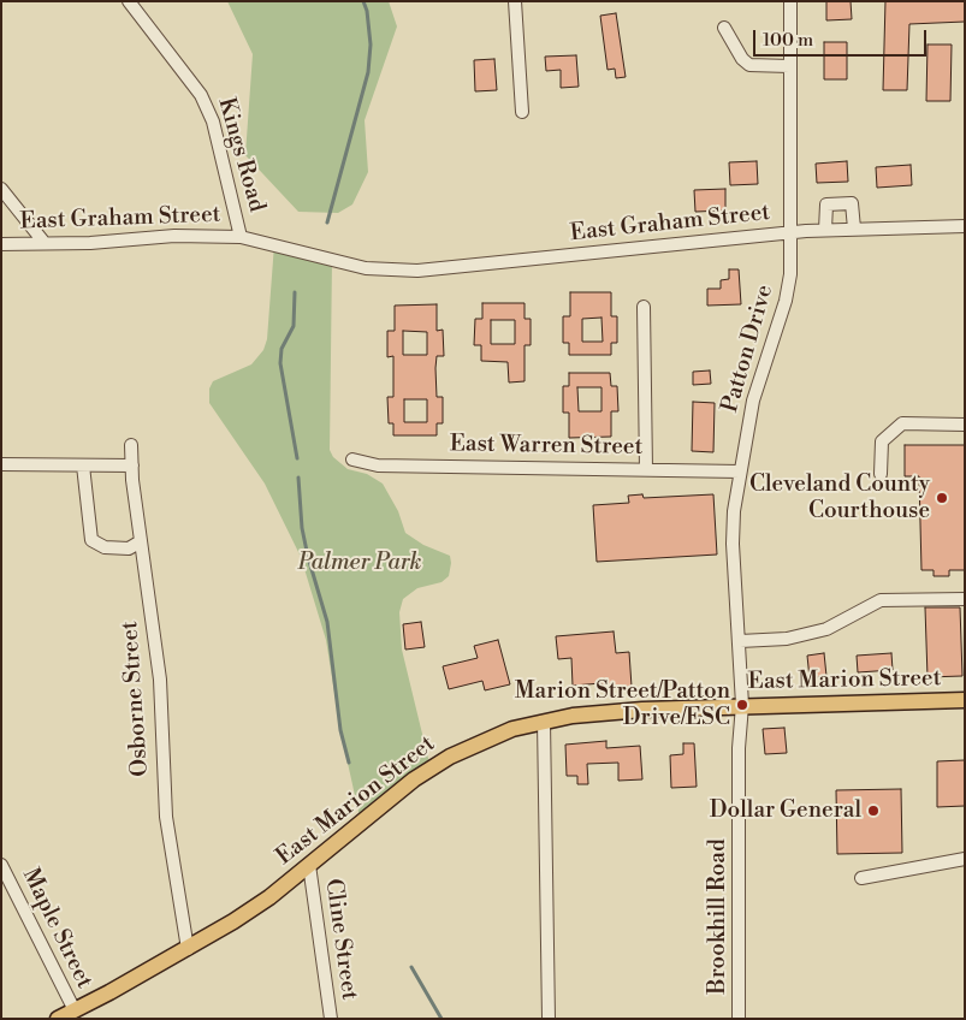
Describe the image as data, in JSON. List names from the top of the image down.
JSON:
{
  "streets": {
    "main road": ["East Marion Street"],
    "street": [
      "Kings Road",
      "East Graham Street",
      "Patton Drive",
      "East Warren Street",
      "Osborne Street",
      "Brookhill Road",
      "Maple Street",
      "Cline Street"
    ]
  },
  "crossings": [
    ["Kings Road", "East Graham Street"],
    ["East Graham Street", "Patton Drive"],
    ["Patton Drive", "East Warren Street"],
    ["Patton Drive", "East Marion Street"],
    ["Patton Drive", "Brookhill Road"],
    ["East Marion Street", "Osborne Street"],
    ["East Marion Street", "Brookhill Road"],
    ["East Marion Street", "Maple Street"],
    ["East Marion Street", "Cline Street"]
  ],
  "parks": ["Palmer Park"],
  "places": ["Cleveland County Courthouse", "Marion Street/Patton Drive/ESC", "Dollar General"],
  "scale_bar": "100 m"
}
